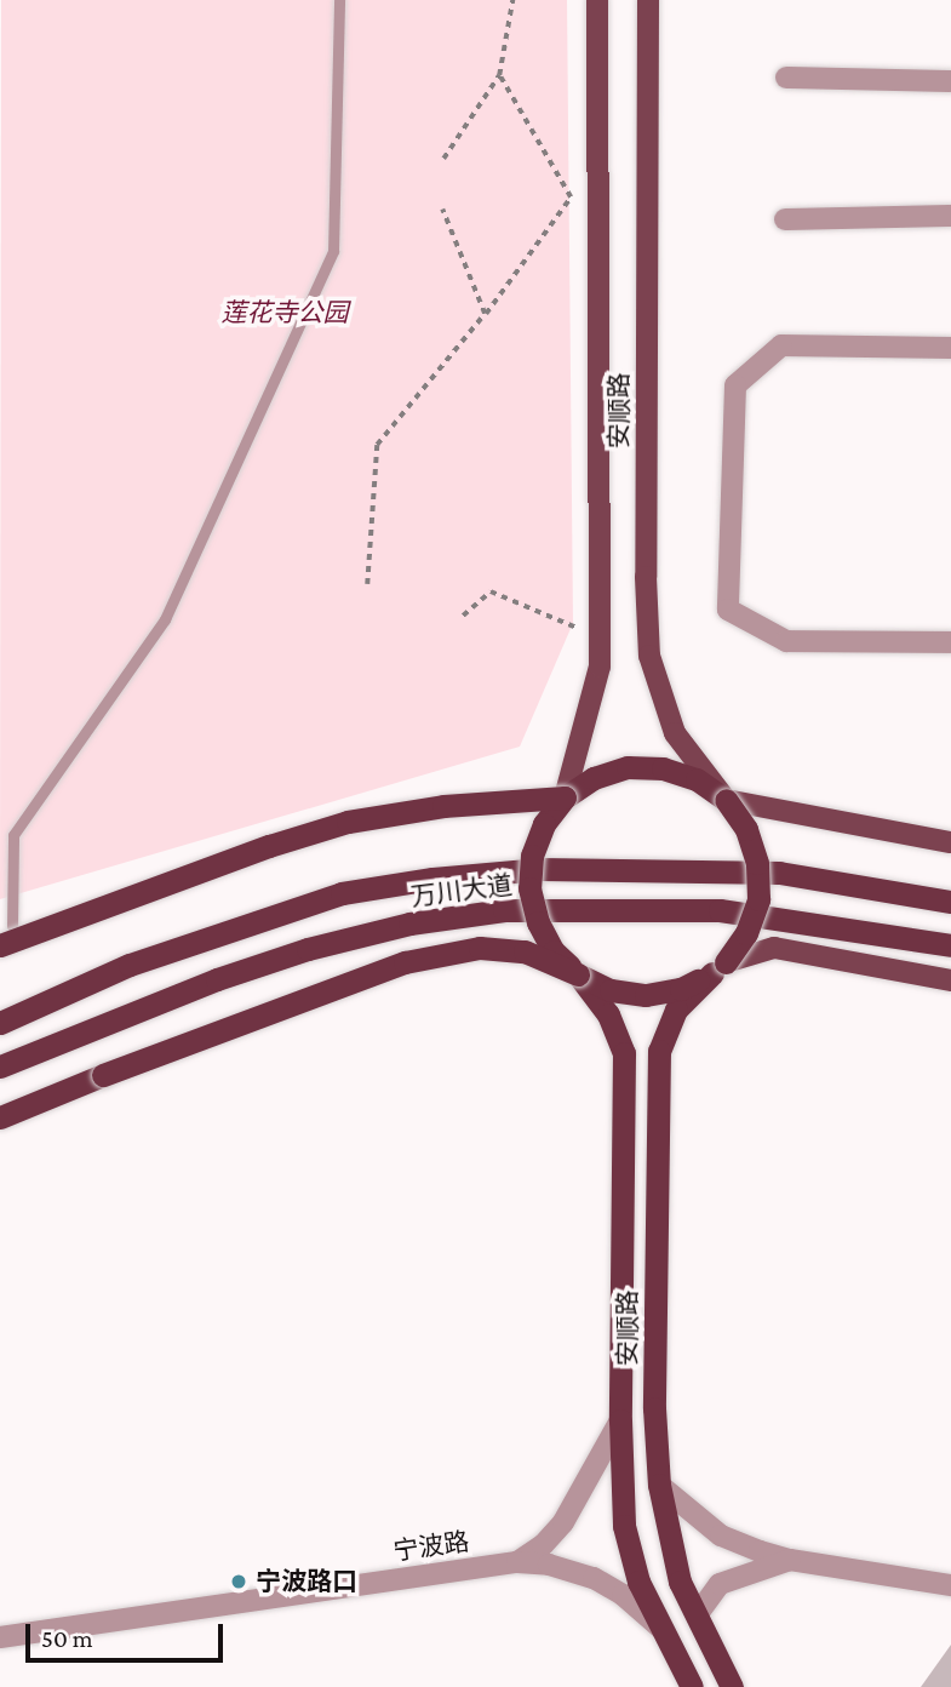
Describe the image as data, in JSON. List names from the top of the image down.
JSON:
{
  "streets": {
    "highway": ["安顺路", "万川大道"],
    "street": ["宁波路"]
  },
  "crossings": [
    ["安顺路", "宁波路"]
  ],
  "parks": ["莲花寺公园"],
  "places": ["宁波路口"],
  "scale_bar": "50 m"
}
